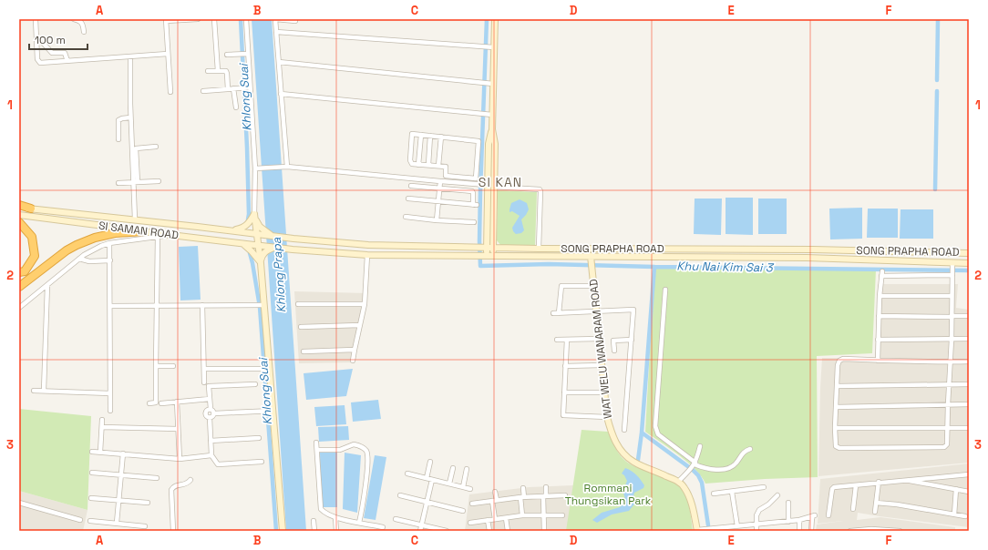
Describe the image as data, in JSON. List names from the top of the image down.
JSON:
{
  "streets": {
    "main road": ["SI SAMAN ROAD", "SONG PRAPHA ROAD", "WAT WELU WANARAM ROAD"]
  },
  "crossings": [
    ["SI SAMAN ROAD", "SONG PRAPHA ROAD"],
    ["SONG PRAPHA ROAD", "WAT WELU WANARAM ROAD"]
  ],
  "districts": ["SI KAN"],
  "water": ["Khlong Suai", "Khu Nai Kim Sai 3", "Khlong Prapa"],
  "parks": ["Rommani Thungsikan Park"],
  "scale_bar": "100 m",
  "grid": {
    "columns": [
      "A",
      "B",
      "C",
      "D",
      "E",
      "F"
    ],
    "rows": ["1", "2", "3"]
  }
}
